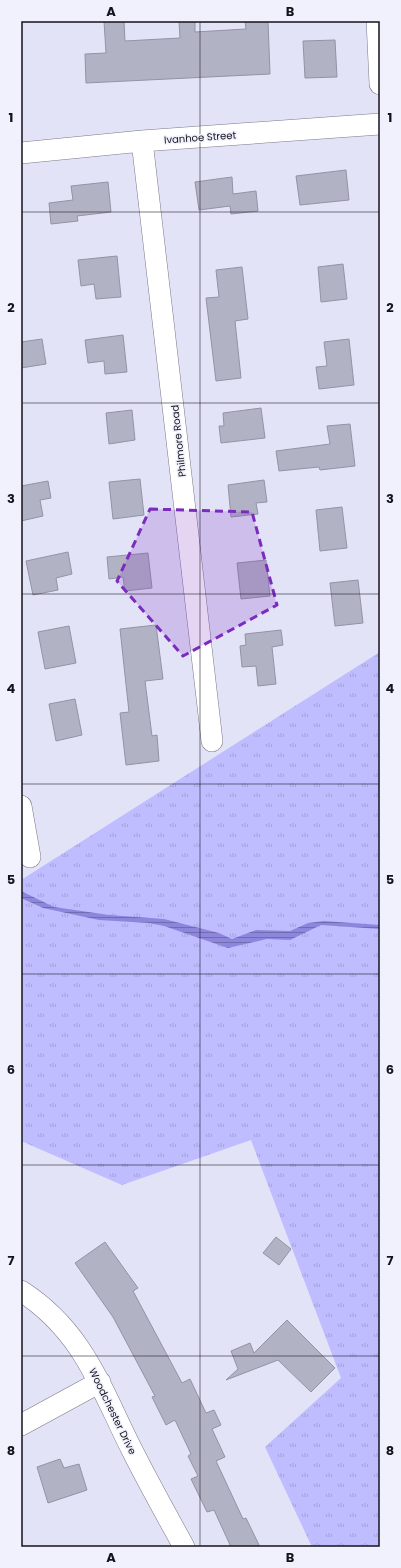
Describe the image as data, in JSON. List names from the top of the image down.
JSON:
{
  "streets": {
    "street": ["Ivanhoe Street", "Philmore Road", "Woodchester Drive"]
  },
  "crossings": [
    ["Ivanhoe Street", "Philmore Road"]
  ],
  "grid": {
    "columns": ["A", "B"],
    "rows": [
      "1",
      "2",
      "3",
      "4",
      "5",
      "6",
      "7",
      "8"
    ]
  }
}
